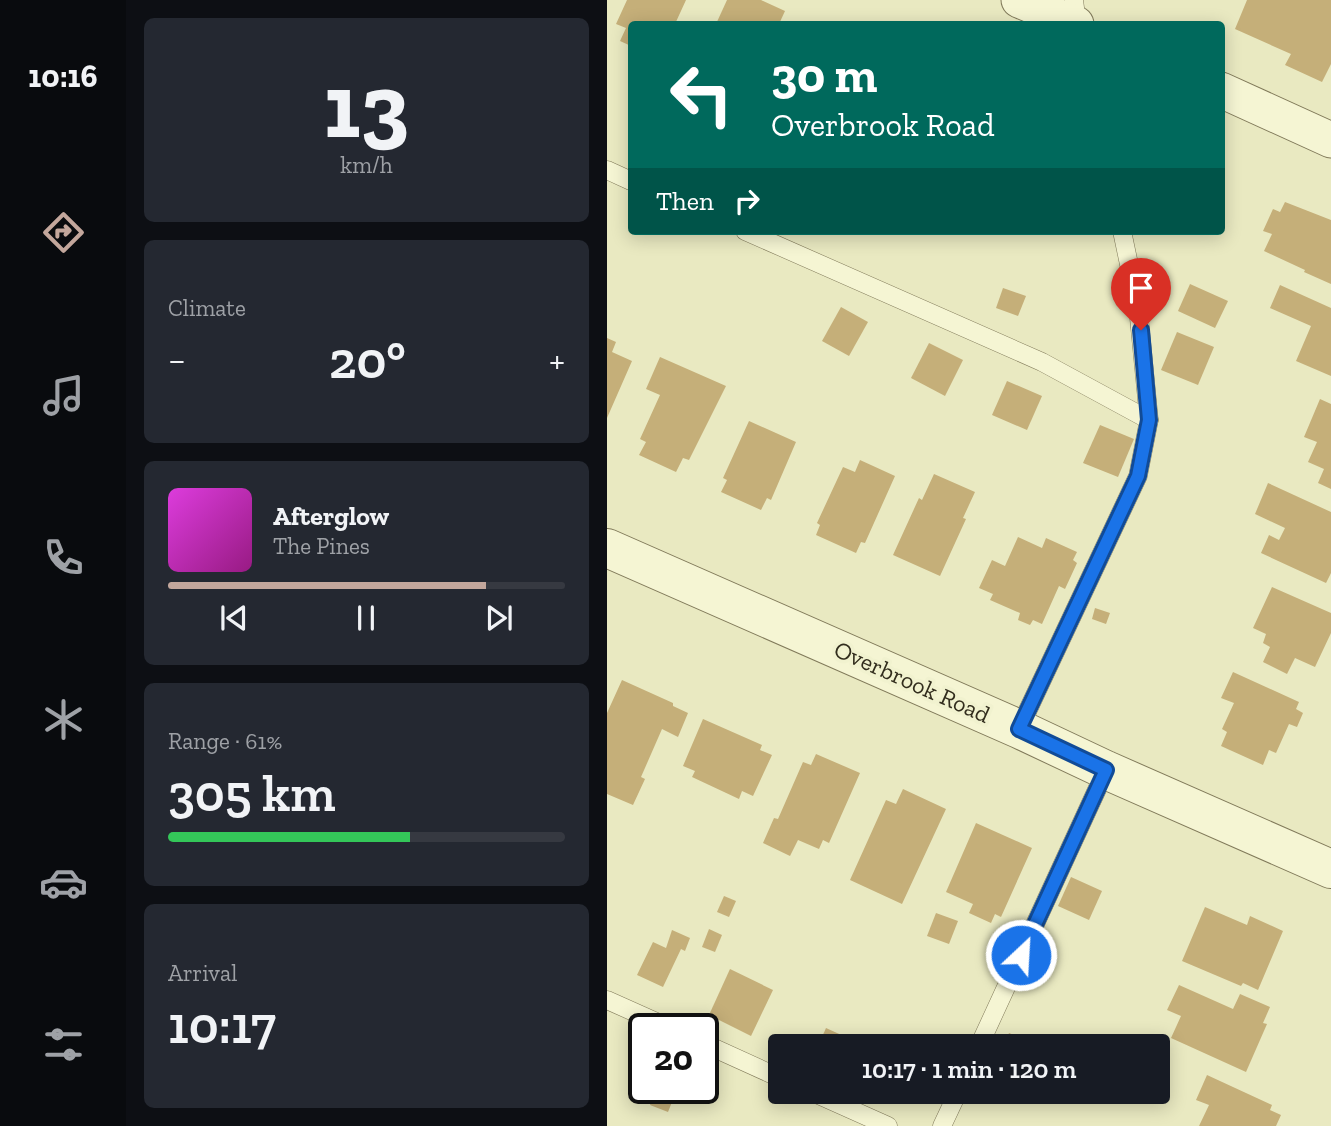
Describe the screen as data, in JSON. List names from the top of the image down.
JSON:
{
  "streets": {
    "street": ["Overbrook Road"]
  },
  "page": {
    "tabs": "10:16",
    "tile": [
      ["13", "km/h"],
      "Climate",
      ["Range · 61%", "305 km"],
      ["Arrival", "10:17"]
    ],
    "turn": ["30 m", "Overbrook Road"],
    "then": "Then",
    "heat": ["−", "20°", "+"],
    "song": ["Afterglow", "The Pines"],
    "limit": "20",
    "trip": "10:17 · 1 min · 120 m"
  }
}
